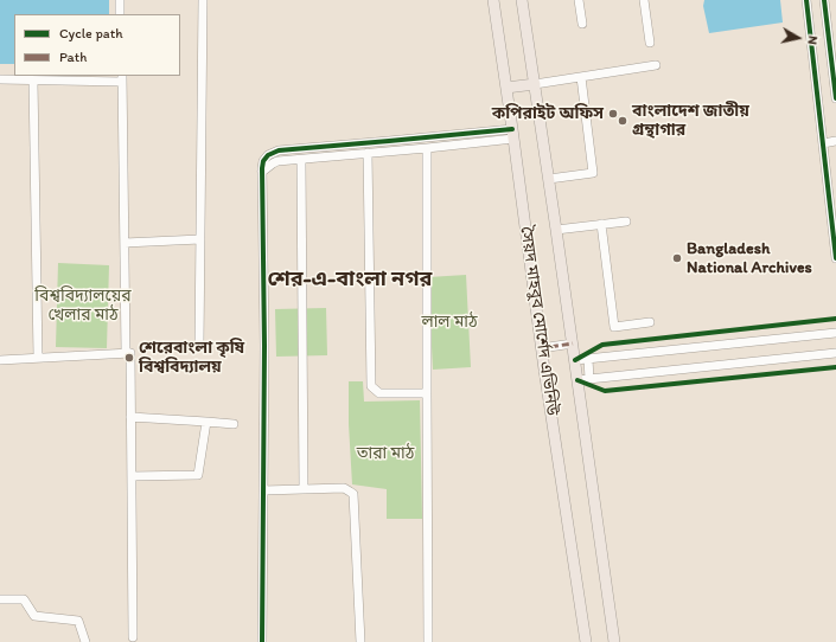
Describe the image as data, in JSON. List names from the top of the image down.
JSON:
{
  "streets": {
    "main road": ["সৈয়দ মাহবুব মোর্শেদ এভিনিউ"]
  },
  "districts": ["শের-এ-বাংলা নগর"],
  "parks": ["বিশ্ববিদ্যালয়ের খেলার মাঠ", "লাল মাঠ", "তারা মাঠ"],
  "places": [
    "কপিরাইট অফিস",
    "বাংলাদেশ জাতীয় গ্রন্থাগার",
    "Bangladesh National Archives",
    "শেরেবাংলা কৃষি বিশ্ববিদ্যালয়"
  ],
  "legend": ["Cycle path", "Path"],
  "north": "right"
}
